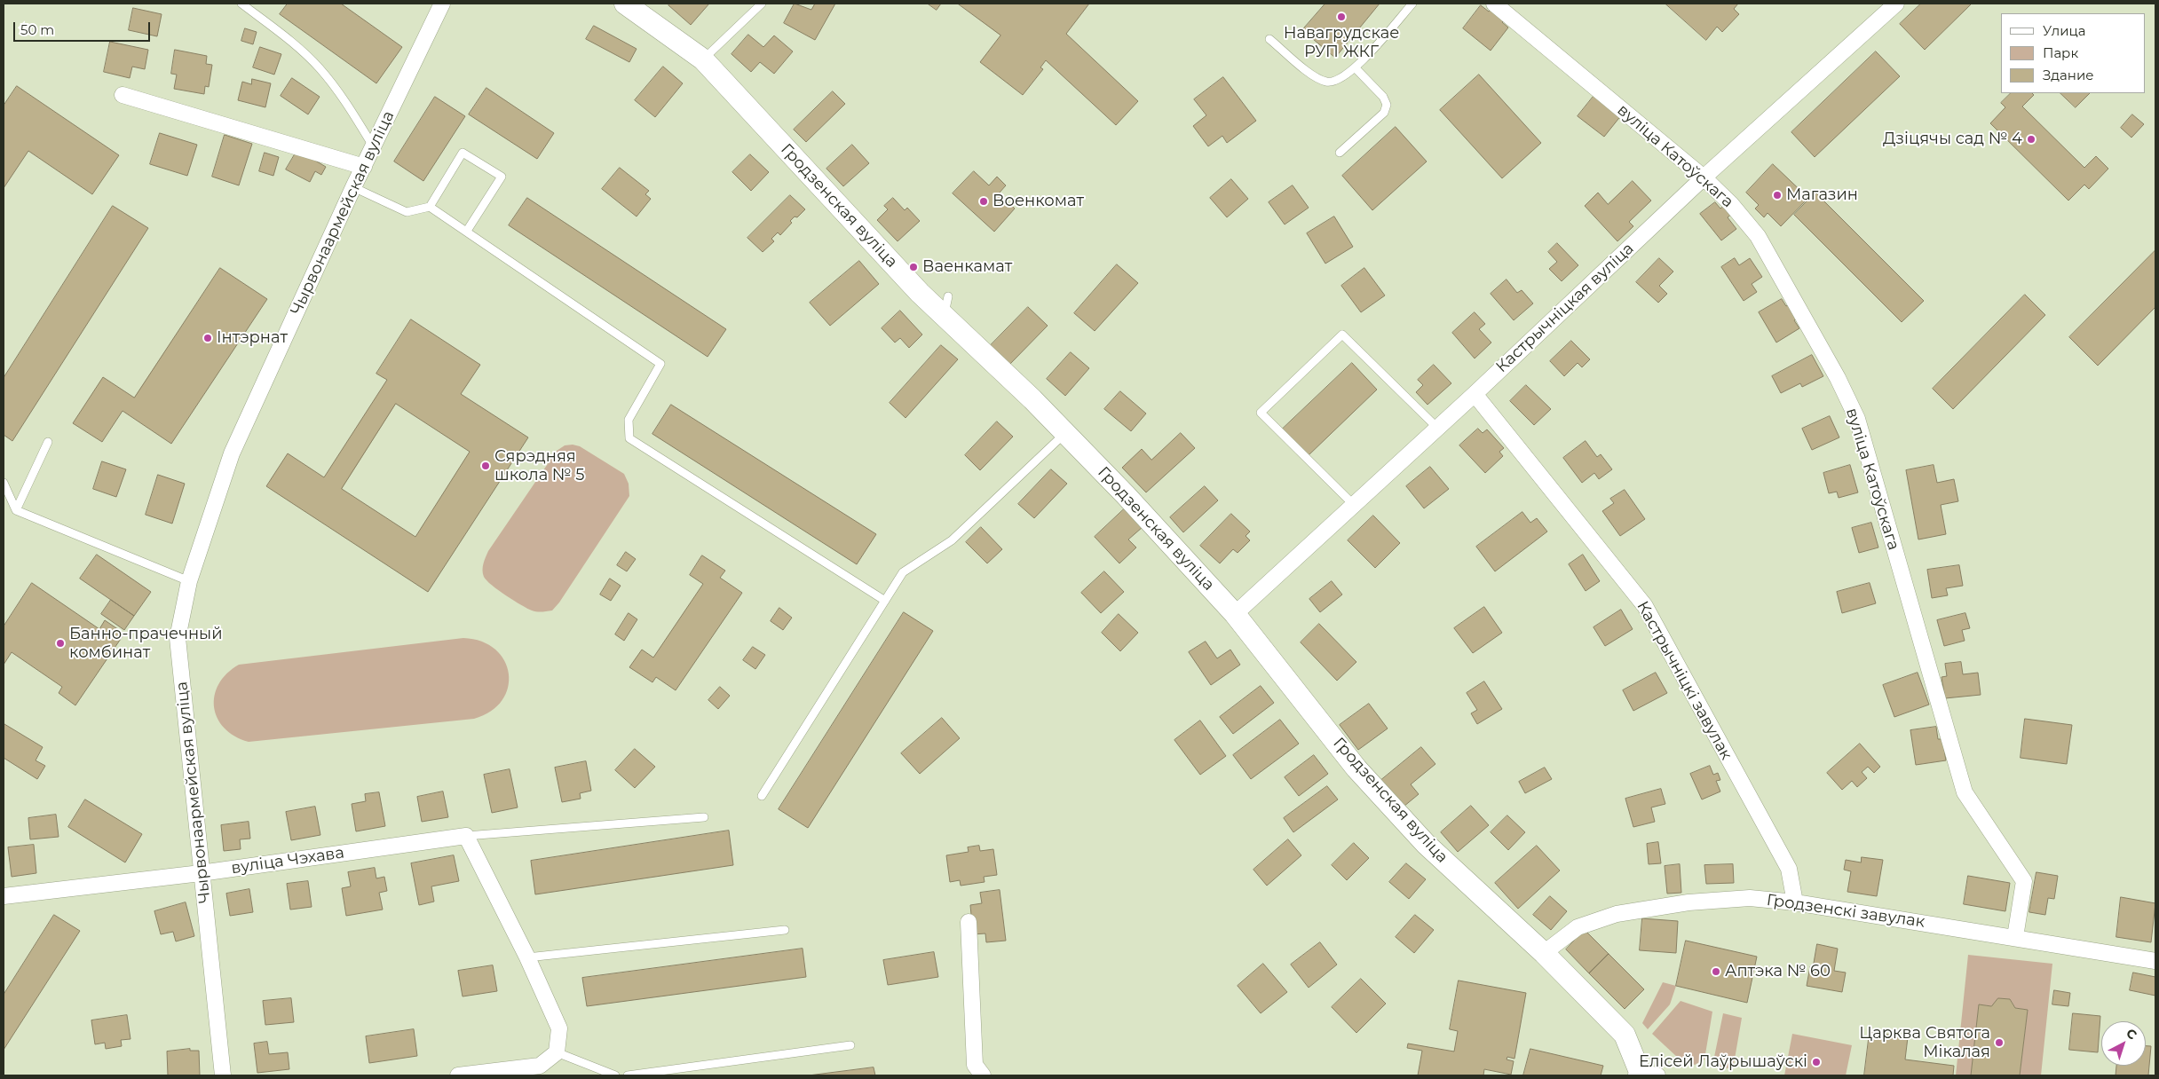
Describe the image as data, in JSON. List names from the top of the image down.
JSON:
{
  "streets": {
    "street": [
      "вуліца Катоўскага",
      "Гродзенская вуліца",
      "Чырвонаармейская вуліца",
      "Кастрычніцкая вуліца",
      "Кастрычніцкі завулак",
      "вуліца Чэхава",
      "Гродзенскі завулак"
    ]
  },
  "crossings": [
    ["вуліца Катоўскага", "Кастрычніцкая вуліца"],
    ["вуліца Катоўскага", "Гродзенскі завулак"],
    ["Гродзенская вуліца", "Кастрычніцкая вуліца"],
    ["Гродзенская вуліца", "Гродзенскі завулак"],
    ["Чырвонаармейская вуліца", "вуліца Чэхава"],
    ["Кастрычніцкая вуліца", "Кастрычніцкі завулак"],
    ["Кастрычніцкі завулак", "Гродзенскі завулак"]
  ],
  "places": [
    "Навагрудскае РУП ЖКГ",
    "Дзіцячы сад № 4",
    "Магазин",
    "Военкомат",
    "Ваенкамат",
    "Інтэрнат",
    "Сярэдняя школа № 5",
    "Банно-прачечный комбинат",
    "Аптэка № 60",
    "Царква Святога Мікалая",
    "Елісей Лаўрышаўскі"
  ],
  "legend": ["Улица", "Парк", "Здание"],
  "scale_bar": "50 m",
  "north": "top right"
}
